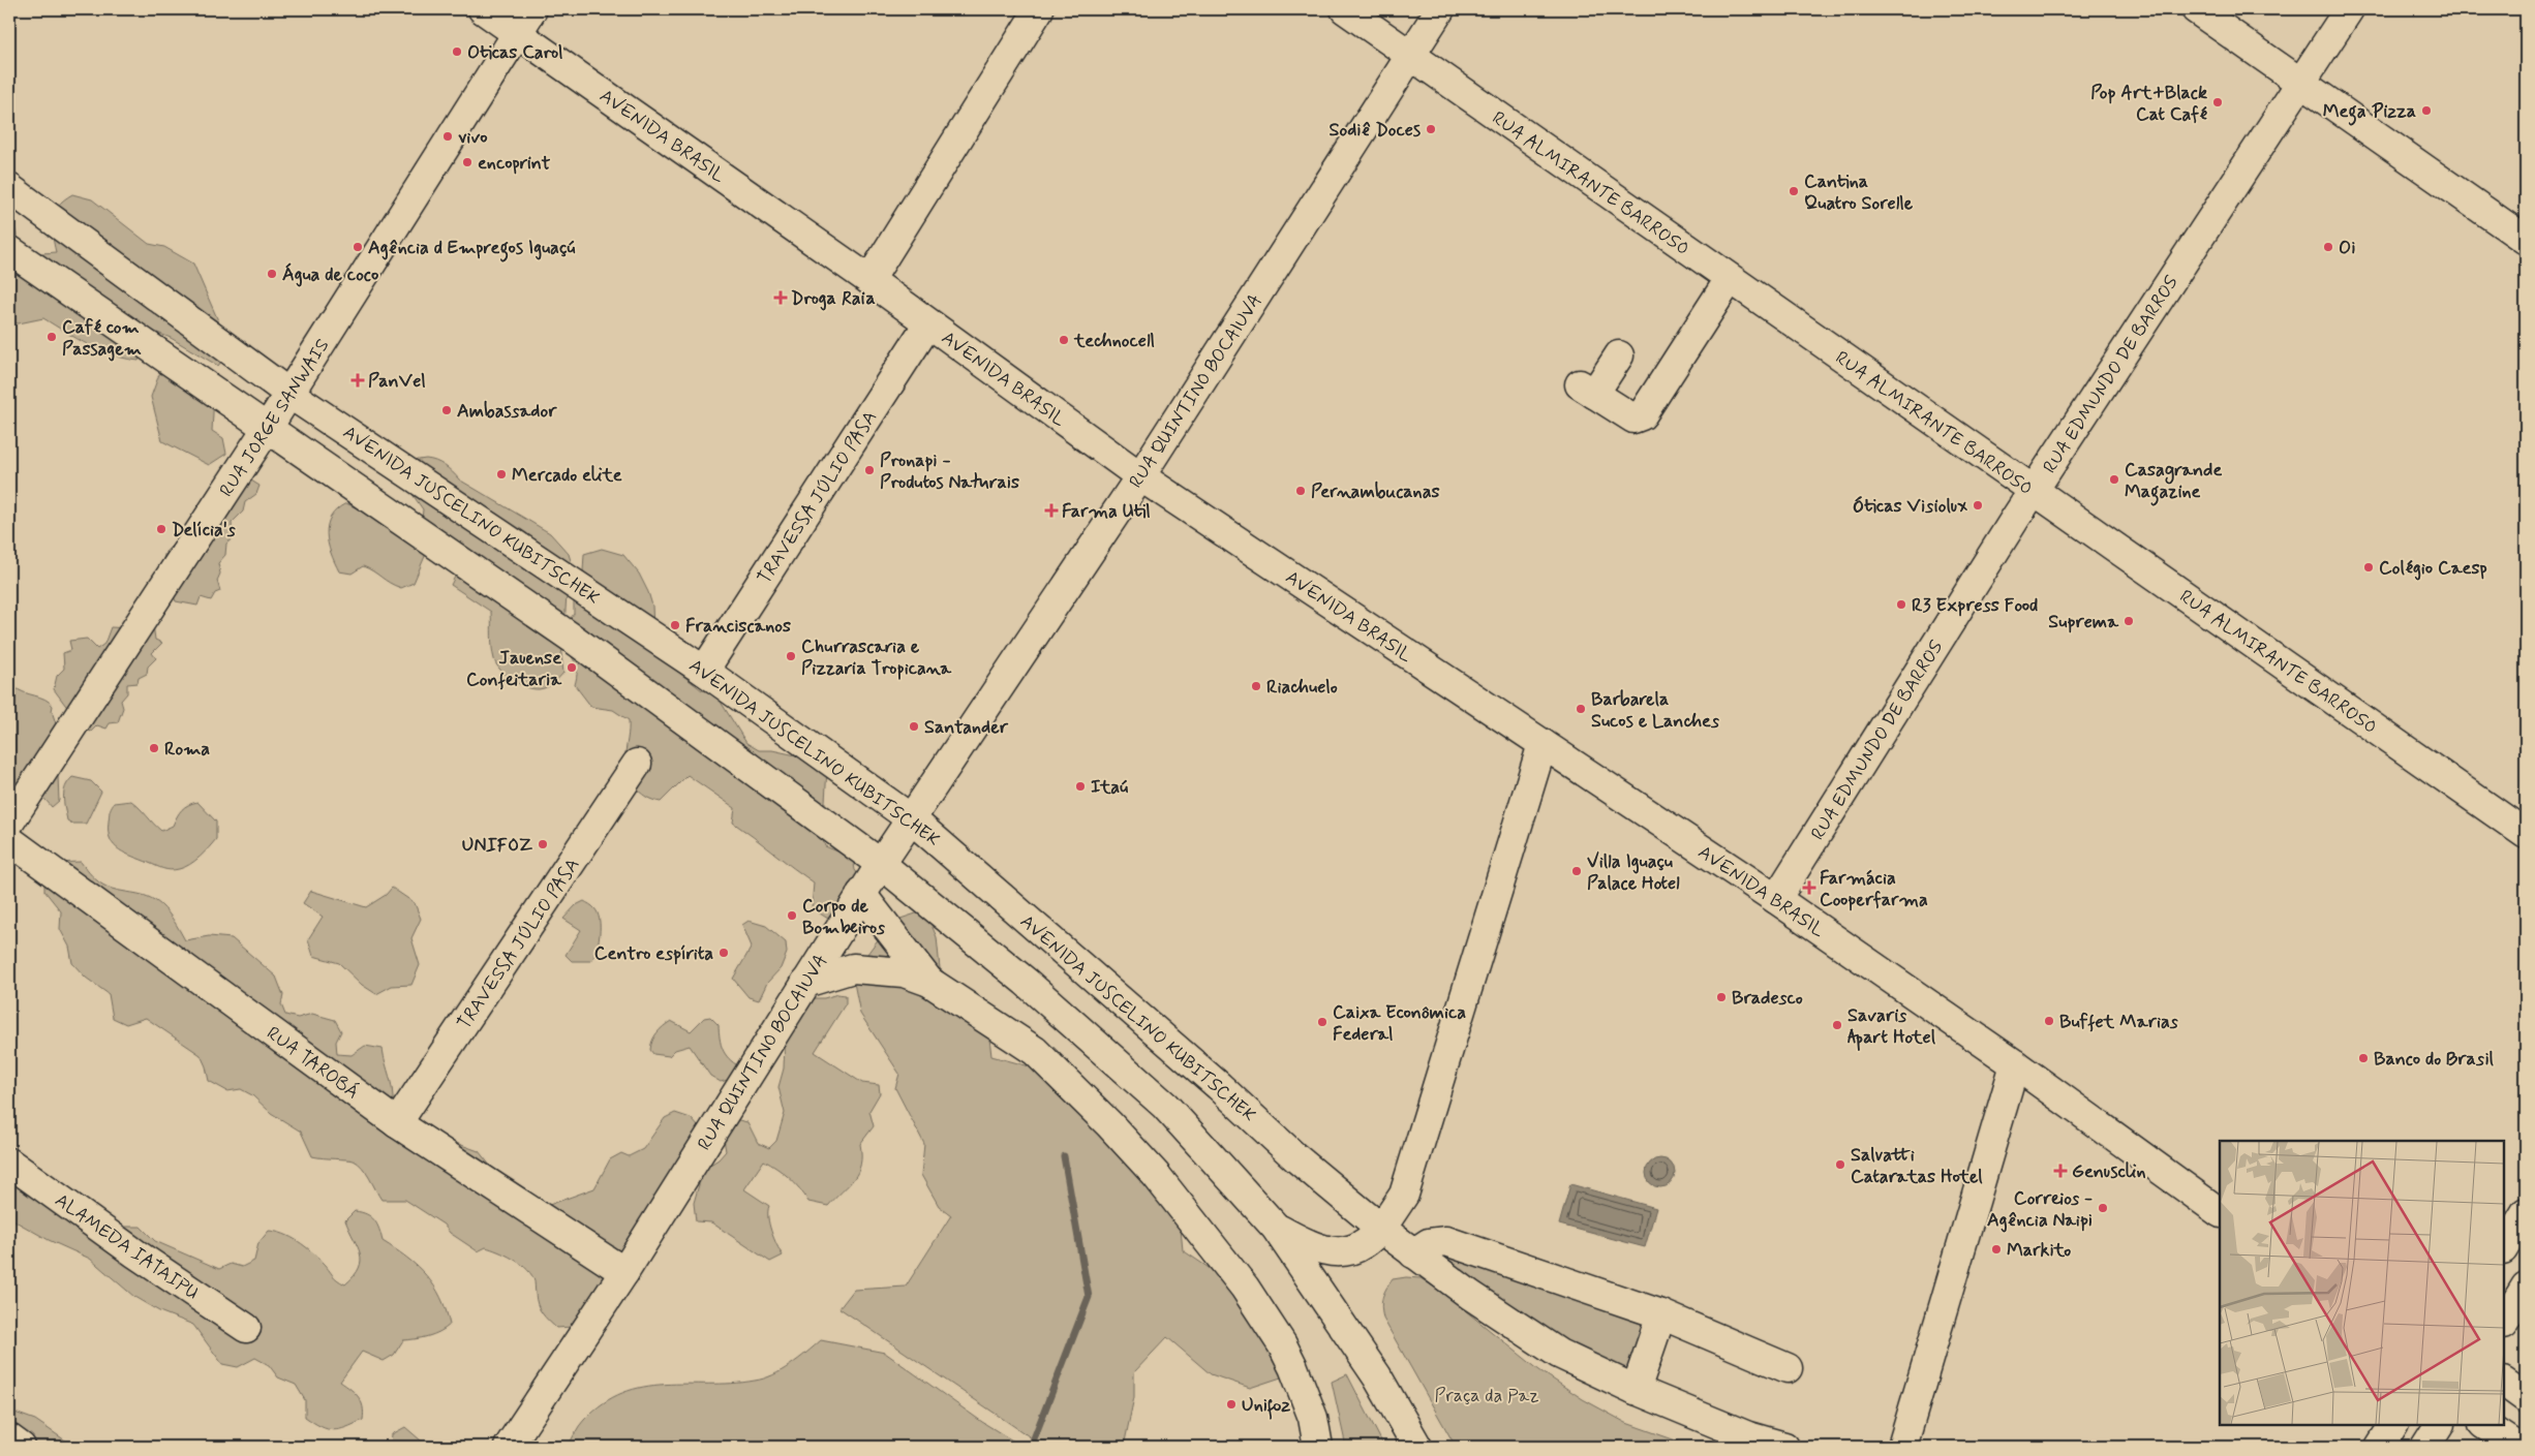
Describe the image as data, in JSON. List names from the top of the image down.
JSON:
{
  "streets": {
    "street": [
      "AVENIDA BRASIL",
      "RUA ALMIRANTE BARROSO",
      "RUA EDMUNDO DE BARROS",
      "RUA QUINTINO BOCAIUVA",
      "RUA JORGE SANWAIS",
      "TRAVESSA JÚLIO PASA",
      "AVENIDA JUSCELINO KUBITSCHEK",
      "RUA TAROBÁ",
      "ALAMEDA IATAIPU"
    ]
  },
  "crossings": [
    ["AVENIDA BRASIL", "RUA EDMUNDO DE BARROS"],
    ["AVENIDA BRASIL", "RUA QUINTINO BOCAIUVA"],
    ["AVENIDA BRASIL", "RUA JORGE SANWAIS"],
    ["AVENIDA BRASIL", "TRAVESSA JÚLIO PASA"],
    ["RUA ALMIRANTE BARROSO", "RUA EDMUNDO DE BARROS"],
    ["RUA ALMIRANTE BARROSO", "RUA QUINTINO BOCAIUVA"],
    ["RUA QUINTINO BOCAIUVA", "AVENIDA JUSCELINO KUBITSCHEK"],
    ["RUA QUINTINO BOCAIUVA", "RUA TAROBÁ"],
    ["RUA JORGE SANWAIS", "AVENIDA JUSCELINO KUBITSCHEK"],
    ["TRAVESSA JÚLIO PASA", "AVENIDA JUSCELINO KUBITSCHEK"],
    ["TRAVESSA JÚLIO PASA", "RUA TAROBÁ"]
  ],
  "parks": ["Praça da Paz"],
  "places": {
    "other": [
      "Oticas Carol",
      "Pop Art+Black Cat Café",
      "Mega Pizza",
      "Sodiê Doces",
      "vivo",
      "encoprint",
      "Cantina Quatro Sorelle",
      "Agência d Empregos Iguaçú",
      "Oi",
      "Água de coco",
      "Café com Passagem",
      "technocell",
      "Ambassador",
      "Pronapi - Produtos Naturais",
      "Mercado elite",
      "Casagrande Magazine",
      "Pernambucanas",
      "Óticas Visiolux",
      "Delícia's",
      "Colégio Caesp",
      "R3 Express Food",
      "Suprema",
      "Franciscanos",
      "Churrascaria e Pizzaria Tropicana",
      "Jauense Confeitaria",
      "Riachuelo",
      "Barbarela Sucos e Lanches",
      "Santander",
      "Roma",
      "Itaú",
      "UNIFOZ",
      "Villa Iguaçu Palace Hotel",
      "Corpo de Bombeiros",
      "Centro espírita",
      "Bradesco",
      "Buffet Marias",
      "Caixa Econômica Federal",
      "Savaris Apart Hotel",
      "Banco do Brasil",
      "Salvatti Cataratas Hotel",
      "Correios - Agência Naipi",
      "Markito",
      "Unifoz"
    ],
    "health": [
      "Droga Raia",
      "PanVel",
      "Farma Util",
      "Farmácia Cooperfarma",
      "Genusclin"
    ]
  }
}
